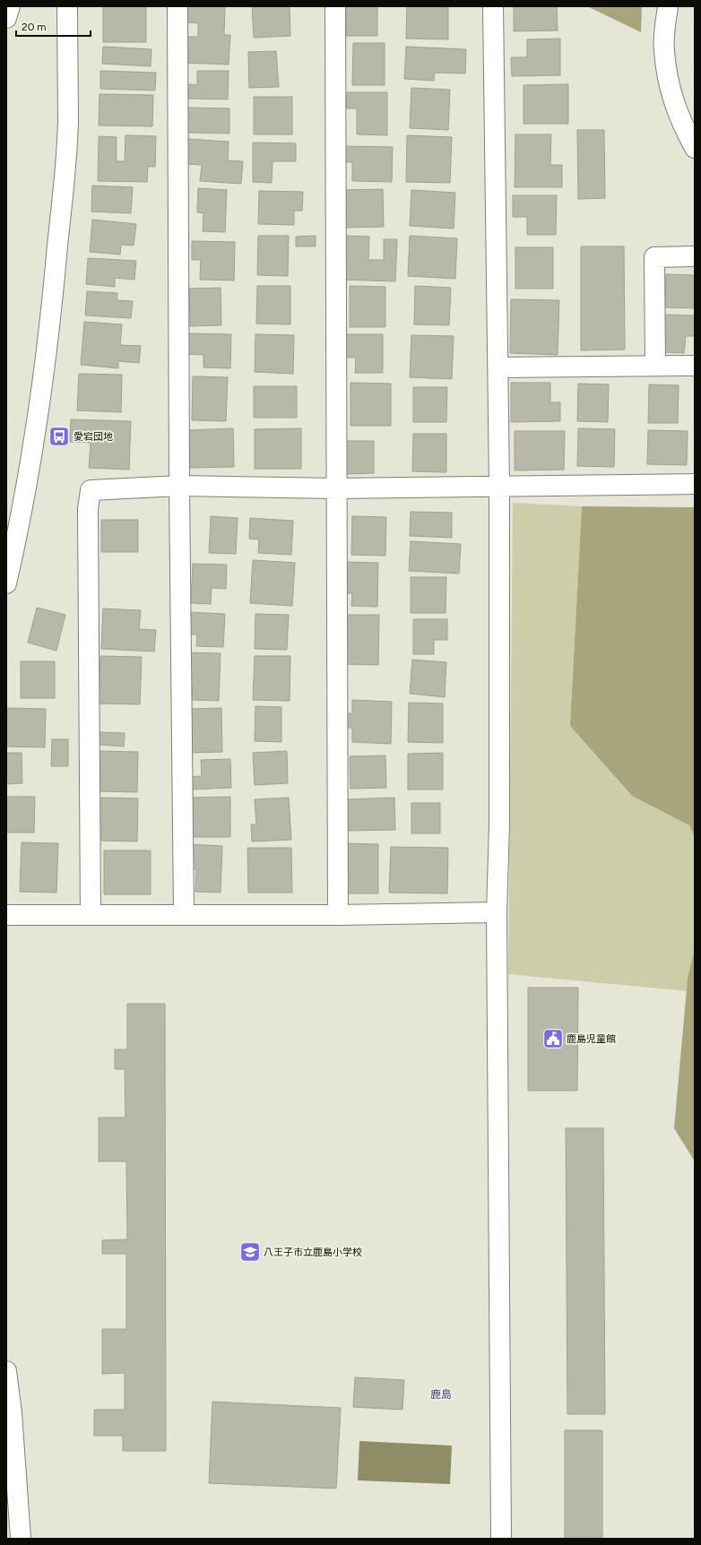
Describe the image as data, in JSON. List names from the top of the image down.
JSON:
{
  "districts": ["鹿島"],
  "places": {
    "bus stop": ["愛宕団地"],
    "public building": ["鹿島児童館"],
    "school or university": ["八王子市立鹿島小学校"]
  },
  "scale_bar": "20 m"
}
